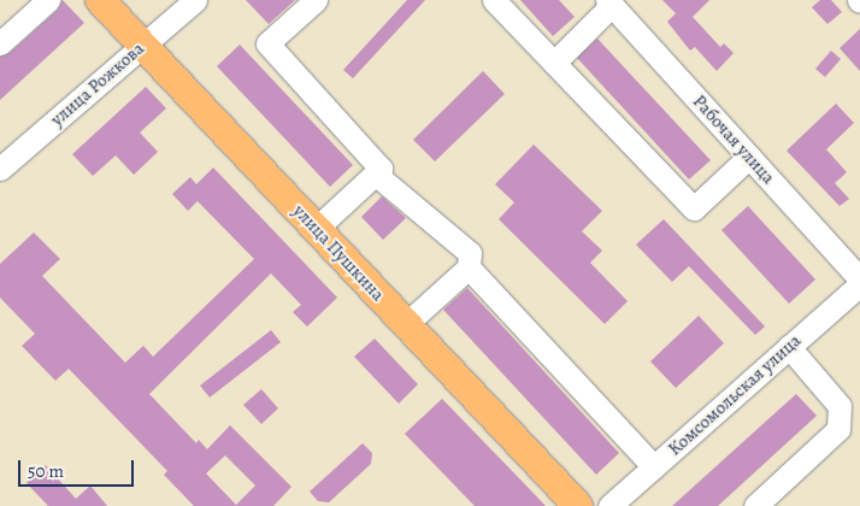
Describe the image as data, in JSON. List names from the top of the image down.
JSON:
{
  "streets": {
    "main road": ["улица Пушкина"],
    "street": ["улица Рожкова", "Рабочая улица", "Комсомольская улица"]
  },
  "crossings": [
    ["улица Рожкова", "улица Пушкина"]
  ],
  "scale_bar": "50 m"
}
